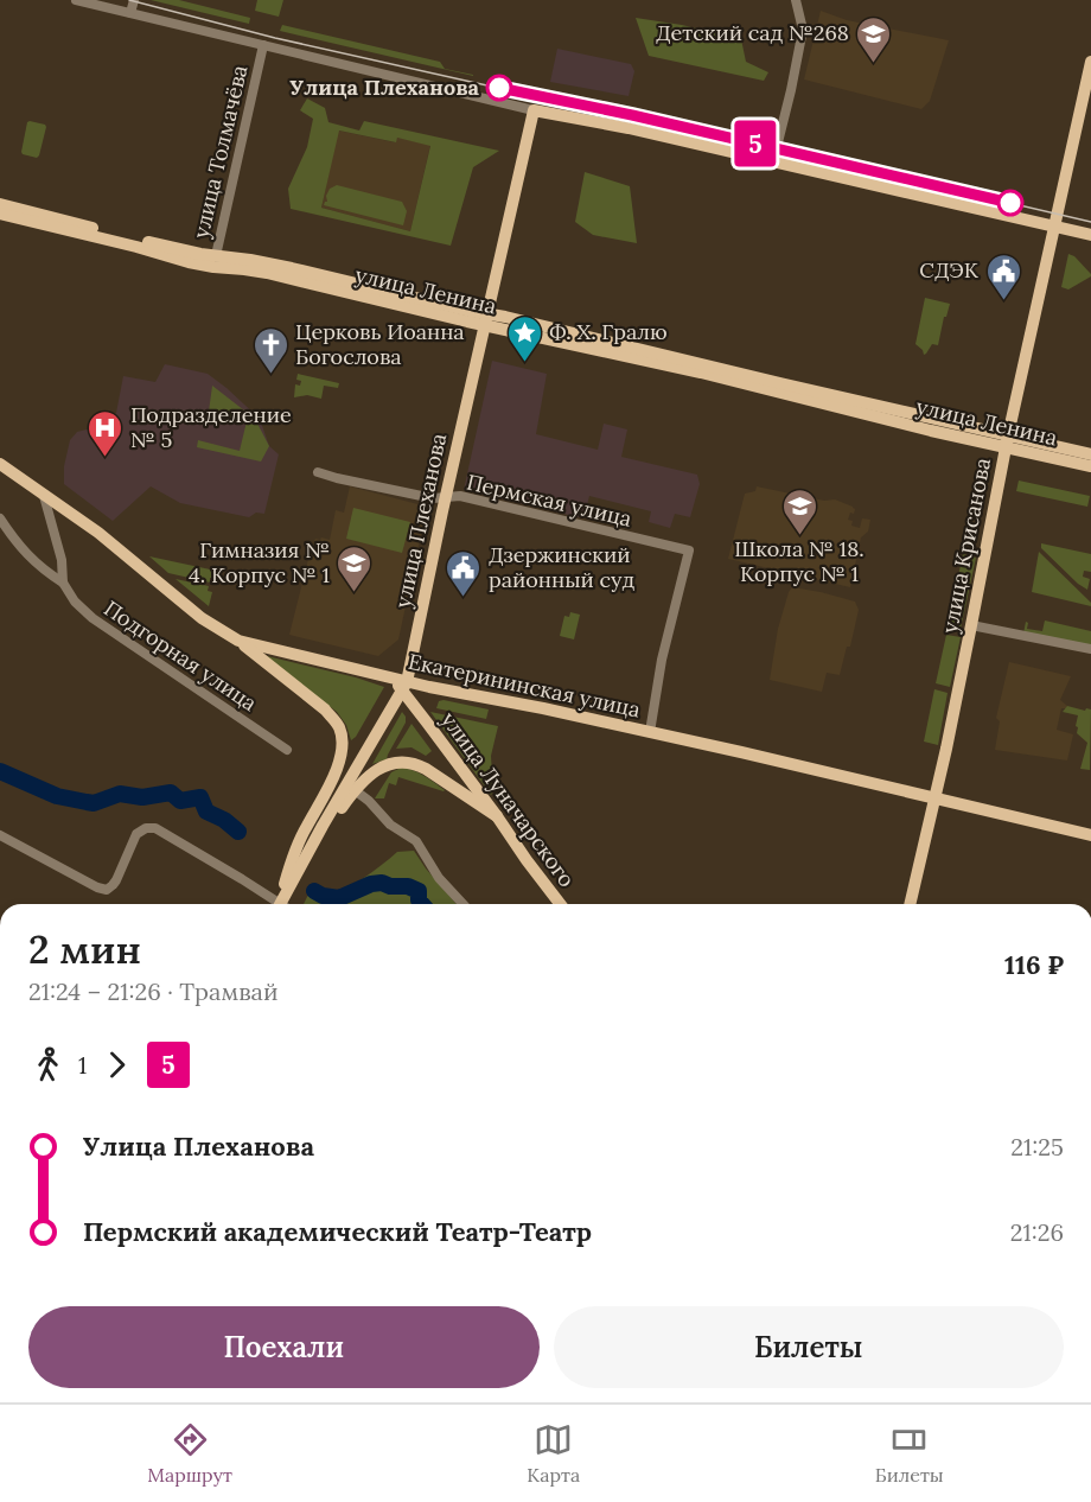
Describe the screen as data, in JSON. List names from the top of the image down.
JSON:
{
  "streets": {
    "main road": [
      "улица Ленина",
      "улица Плеханова",
      "улица Крисанова",
      "Екатерининская улица",
      "улица Луначарского"
    ],
    "street": ["улица Толмачёва", "Пермская улица", "Подгорная улица"]
  },
  "crossings": [
    ["улица Толмачёва", "улица Ленина"],
    ["улица Ленина", "улица Плеханова"],
    ["улица Ленина", "улица Крисанова"],
    ["Пермская улица", "улица Плеханова"],
    ["Пермская улица", "Екатерининская улица"],
    ["улица Плеханова", "Екатерининская улица"],
    ["улица Плеханова", "улица Луначарского"],
    ["улица Крисанова", "Екатерининская улица"],
    ["Подгорная улица", "Екатерининская улица"],
    ["Екатерининская улица", "улица Луначарского"]
  ],
  "places": {
    "school or university": ["Детский сад №268", "Школа № 18. Корпус № 1", "Гимназия № 4. Корпус № 1"],
    "other": ["Улица Плеханова"],
    "public building": ["СДЭК", "Дзержинский районный суд"],
    "place": ["Ф. Х. Гралю"],
    "church": ["Церковь Иоанна Богослова"],
    "hospital": ["Подразделение № 5"]
  },
  "lines": ["tram line 5"],
  "page": {
    "on_map": "5",
    "heading": ["2 мин", "21:24 – 21:26 · Трамвай", "116 ₽"],
    "legs": ["1", "5"],
    "list": [
      {
        "name": "Улица Плеханова",
        "value": "21:25"
      },
      {
        "name": "Пермский академический Театр-Театр",
        "value": "21:26"
      }
    ],
    "buttons": ["Поехали", "Билеты"],
    "tabs": ["Маршрут", "Карта", "Билеты"]
  }
}
